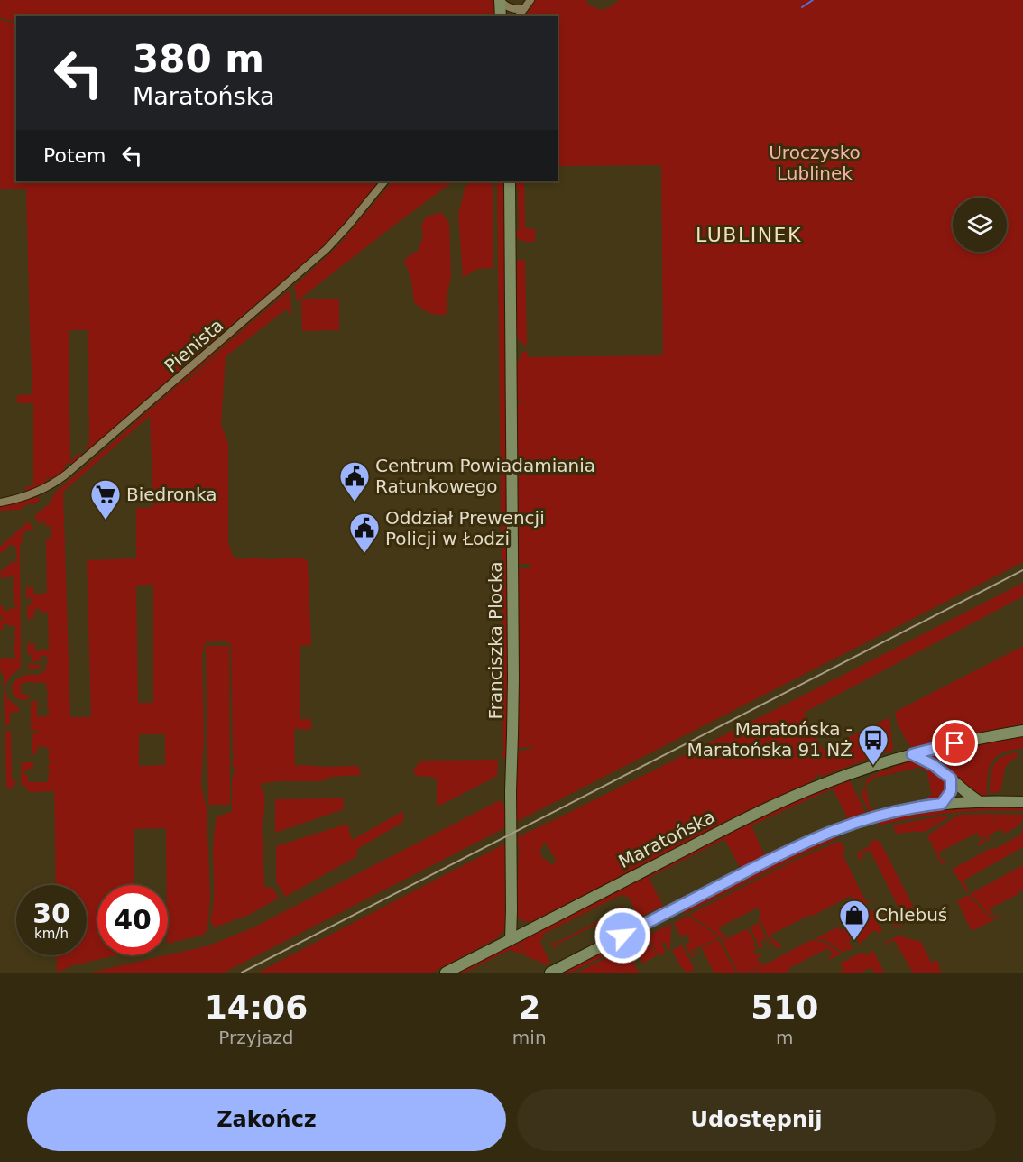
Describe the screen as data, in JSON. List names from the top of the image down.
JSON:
{
  "streets": {
    "street": ["Pienista", "Franciszka Plocka", "Maratońska"]
  },
  "crossings": [
    ["Franciszka Plocka", "Maratońska"]
  ],
  "districts": ["LUBLINEK"],
  "parks": ["Uroczysko Lublinek"],
  "places": {
    "public building": ["Centrum Powiadamiania Ratunkowego", "Oddział Prewencji Policji w Łodzi"],
    "supermarket": ["Biedronka"],
    "bus stop": ["Maratońska - Maratońska 91 NŻ"],
    "shop": ["Chlebuś"]
  },
  "page": {
    "turn": ["380 m", "Maratońska"],
    "then": "Potem",
    "speed": "30 km/h",
    "limit": "40",
    "eta": [
      "14:06",
      "Przyjazd",
      "2",
      "min",
      "510",
      "m"
    ],
    "buttons": ["Zakończ", "Udostępnij"]
  }
}
